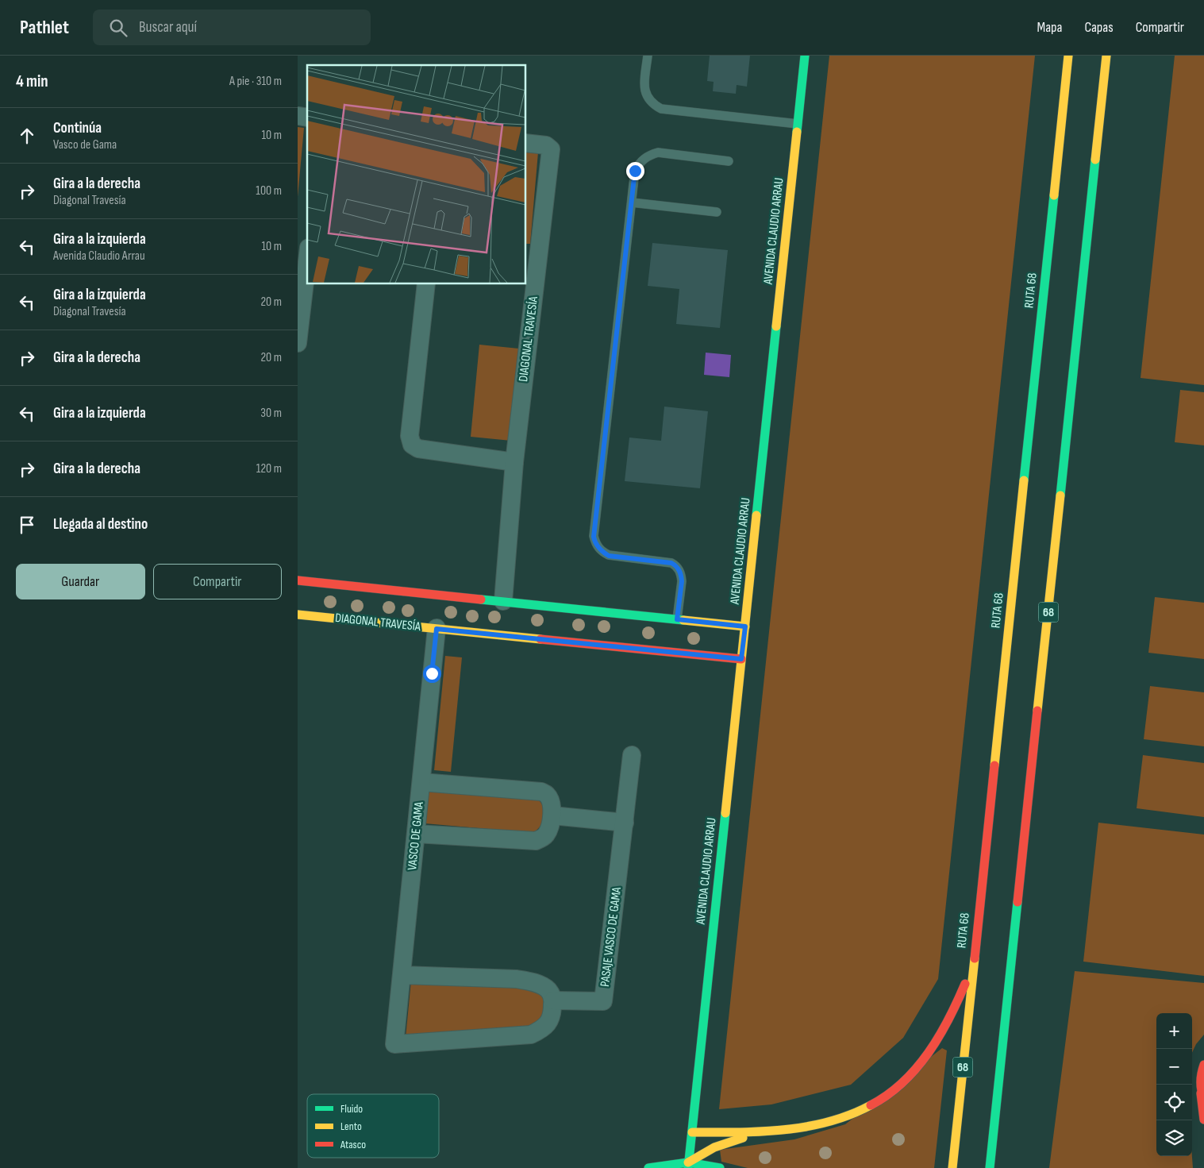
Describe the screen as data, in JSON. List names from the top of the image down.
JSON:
{
  "streets": {
    "main road": [
      "AVENIDA CLAUDIO ARRAU",
      "RUTA 68",
      "DIAGONAL TRAVESÍA",
      "68"
    ],
    "street": ["VASCO DE GAMA", "PASAJE VASCO DE GAMA"]
  },
  "crossings": [
    ["AVENIDA CLAUDIO ARRAU", "DIAGONAL TRAVESÍA"],
    ["DIAGONAL TRAVESÍA", "VASCO DE GAMA"],
    ["VASCO DE GAMA", "PASAJE VASCO DE GAMA"]
  ],
  "legend": ["Fluido", "Lento", "Atasco"],
  "page": {
    "header": "Pathlet",
    "search": "Buscar aquí",
    "nav": ["Mapa", "Capas", "Compartir"],
    "heading": ["4 min", "A pie · 310 m"],
    "list": [
      ["Continúa", "Vasco de Gama", "10 m"],
      ["Gira a la derecha", "Diagonal Travesía", "100 m"],
      ["Gira a la izquierda", "Avenida Claudio Arrau", "10 m"],
      ["Gira a la izquierda", "Diagonal Travesía", "20 m"],
      ["Gira a la derecha", "20 m"],
      ["Gira a la izquierda", "30 m"],
      ["Gira a la derecha", "120 m"],
      "Llegada al destino"
    ],
    "buttons": ["Guardar", "Compartir"],
    "map_buttons": ["+", "−"]
  }
}
